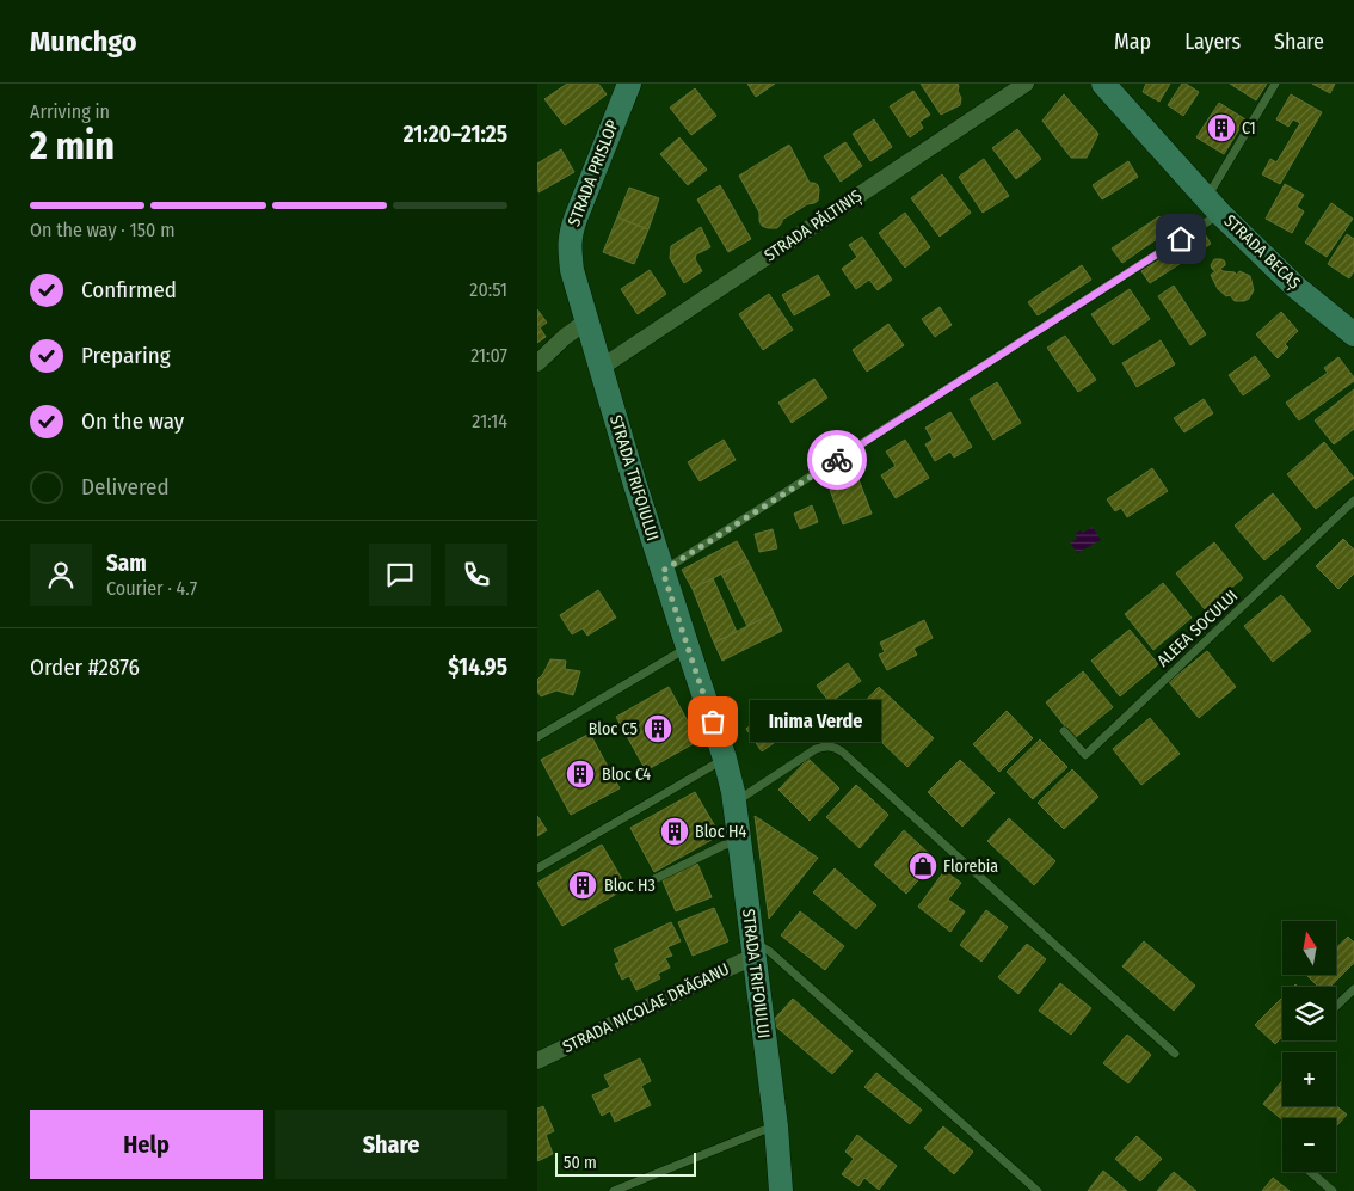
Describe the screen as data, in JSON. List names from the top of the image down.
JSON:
{
  "streets": {
    "street": [
      "STRADA PRISLOP",
      "STRADA PĂLTINIȘ",
      "STRADA BECAȘ",
      "STRADA TRIFOIULUI",
      "STRADA NICOLAE DRĂGANU"
    ],
    "lane": ["ALEEA SOCULUI"]
  },
  "crossings": [
    ["STRADA PRISLOP", "STRADA PĂLTINIȘ"],
    ["STRADA PRISLOP", "STRADA TRIFOIULUI"],
    ["STRADA PĂLTINIȘ", "STRADA TRIFOIULUI"],
    ["STRADA TRIFOIULUI", "STRADA NICOLAE DRĂGANU"]
  ],
  "places": {
    "building": [
      "C1",
      "Bloc C5",
      "Bloc C4",
      "Bloc H4",
      "Bloc H3"
    ],
    "other": ["Inima Verde"],
    "shop": ["Florebia"]
  },
  "scale_bar": "50 m",
  "north": "top",
  "page": {
    "header": "Munchgo",
    "nav": ["Map", "Layers", "Share"],
    "heading": ["2 min", "Arriving in", "21:20–21:25"],
    "panel": [
      "Sam",
      "Courier · 4.7",
      "Order #2876",
      "$14.95"
    ],
    "bar": "On the way · 150 m",
    "list": [
      ["Confirmed", "20:51"],
      ["Preparing", "21:07"],
      ["On the way", "21:14"],
      "Delivered"
    ],
    "bubble": "Inima Verde",
    "map_buttons": ["+", "−"],
    "buttons": ["Help", "Share"],
    "scale": "50 m"
  }
}
